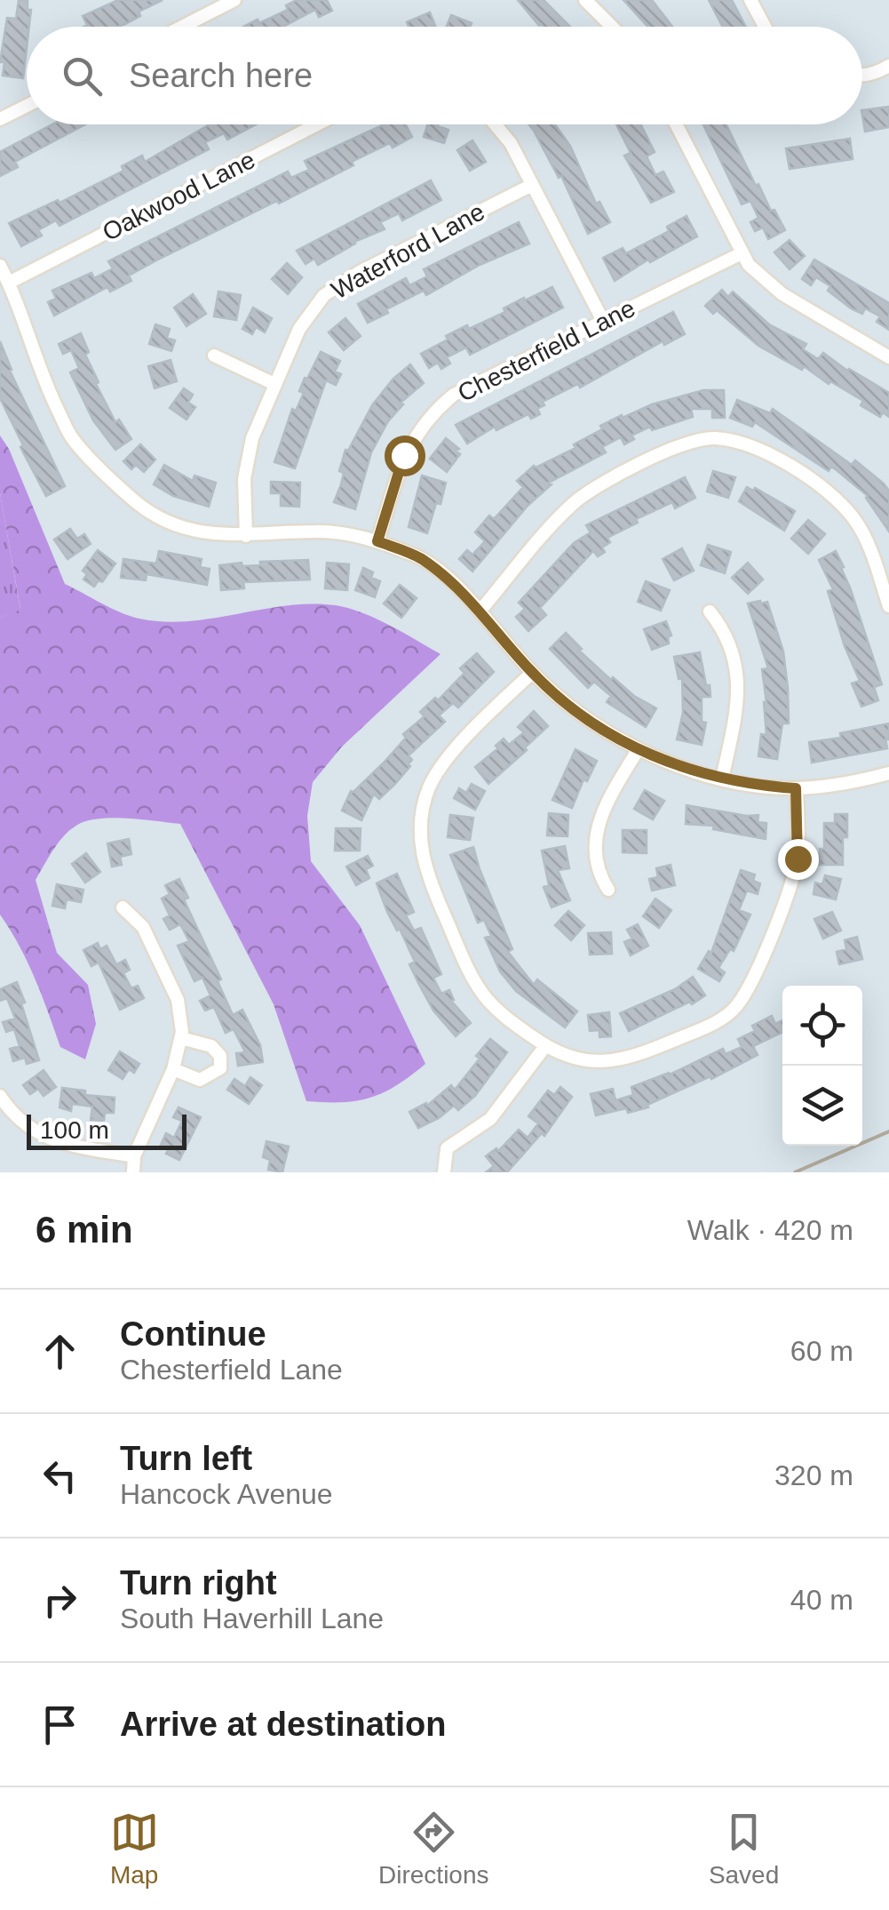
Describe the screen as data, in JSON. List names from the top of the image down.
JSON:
{
  "streets": {
    "street": ["Oakwood Lane", "Waterford Lane", "Chesterfield Lane"]
  },
  "scale_bar": "100 m",
  "page": {
    "search": "Search here",
    "scale": "100 m",
    "heading": ["6 min", "Walk · 420 m"],
    "list": [
      ["Continue", "Chesterfield Lane", "60 m"],
      ["Turn left", "Hancock Avenue", "320 m"],
      ["Turn right", "South Haverhill Lane", "40 m"],
      "Arrive at destination"
    ],
    "nav": ["Map", "Directions", "Saved"]
  }
}
